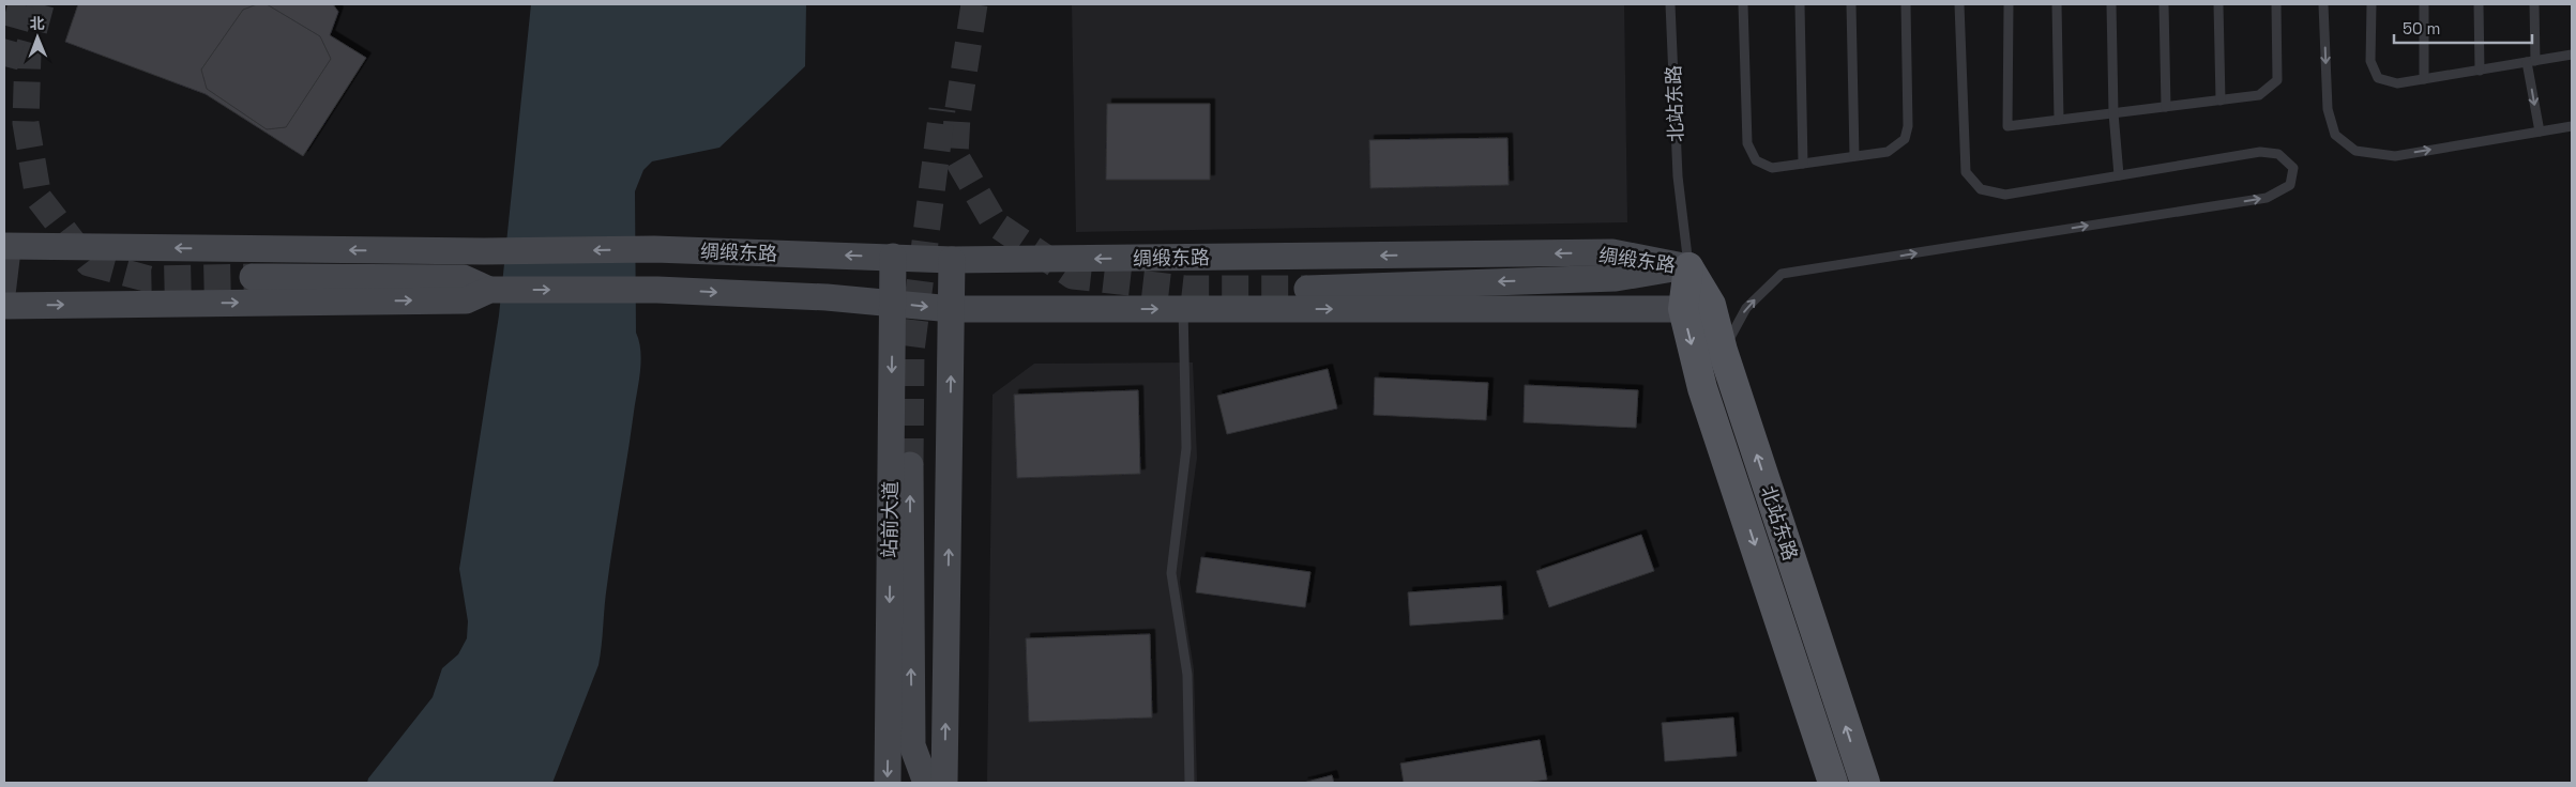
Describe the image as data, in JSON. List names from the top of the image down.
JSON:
{
  "streets": {
    "main road": ["北站东路", "绸缎东路", "站前大道"]
  },
  "crossings": [
    ["北站东路", "绸缎东路"],
    ["绸缎东路", "站前大道"]
  ],
  "scale_bar": "50 m",
  "north": "top"
}
